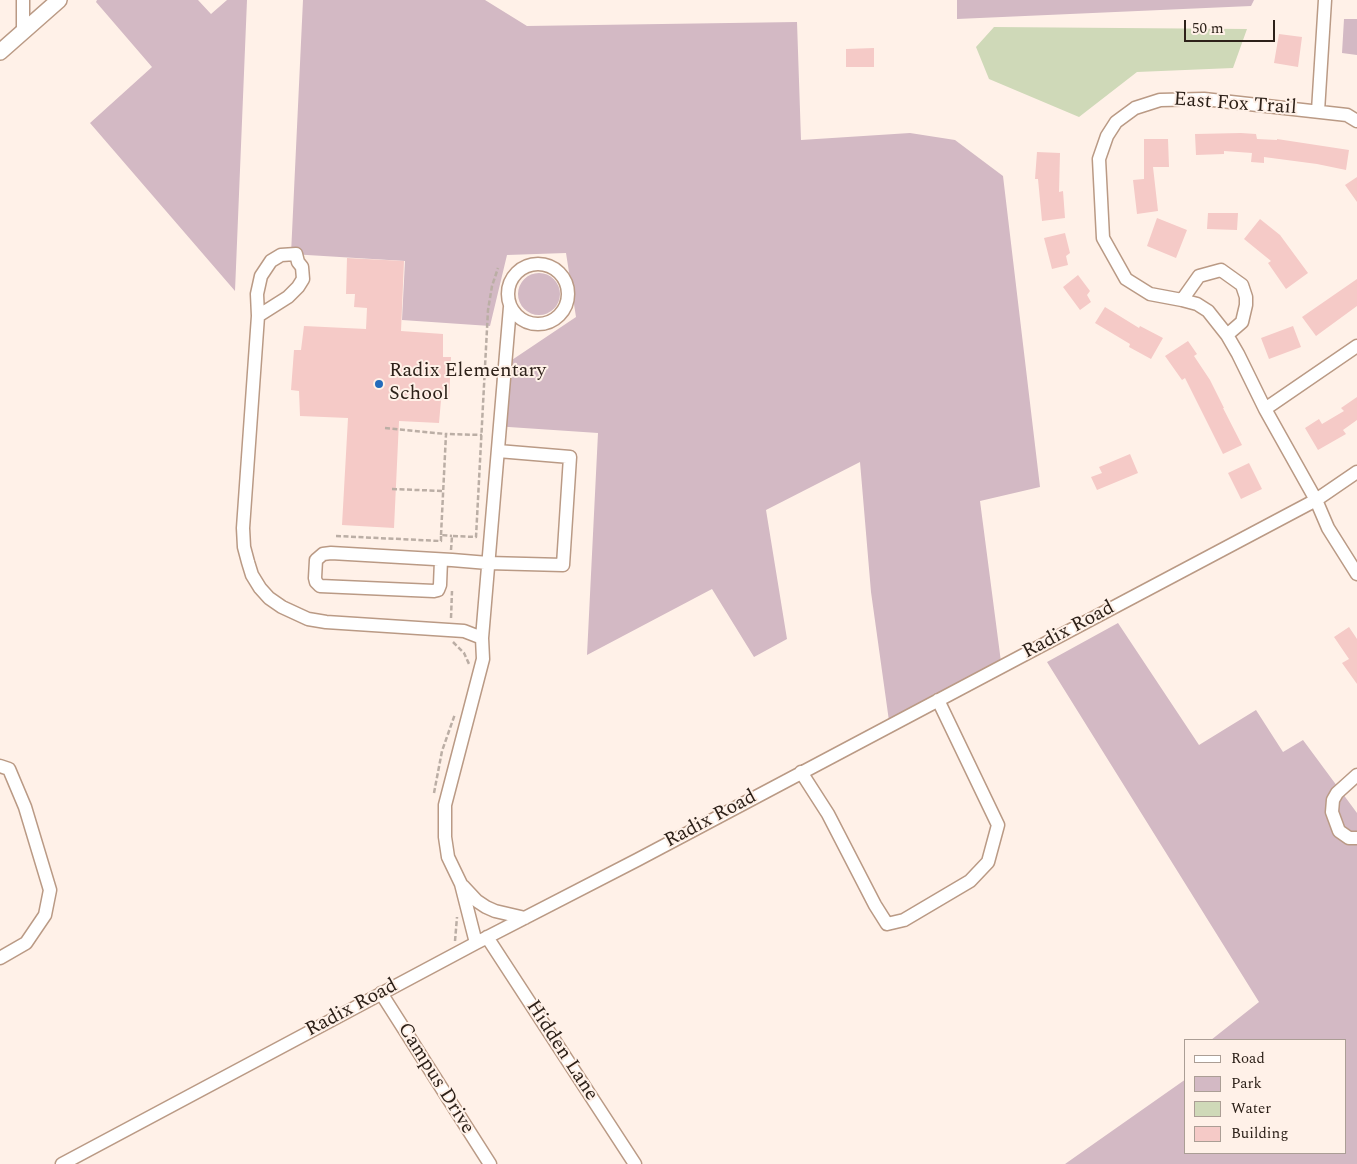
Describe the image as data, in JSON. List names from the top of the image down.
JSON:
{
  "streets": {
    "street": [
      "East Fox Trail",
      "Radix Road",
      "Hidden Lane",
      "Campus Drive"
    ]
  },
  "crossings": [
    ["East Fox Trail", "Radix Road"],
    ["Radix Road", "Hidden Lane"],
    ["Radix Road", "Campus Drive"]
  ],
  "places": ["Radix Elementary School"],
  "legend": [
    "Road",
    "Park",
    "Water",
    "Building"
  ],
  "scale_bar": "50 m"
}
